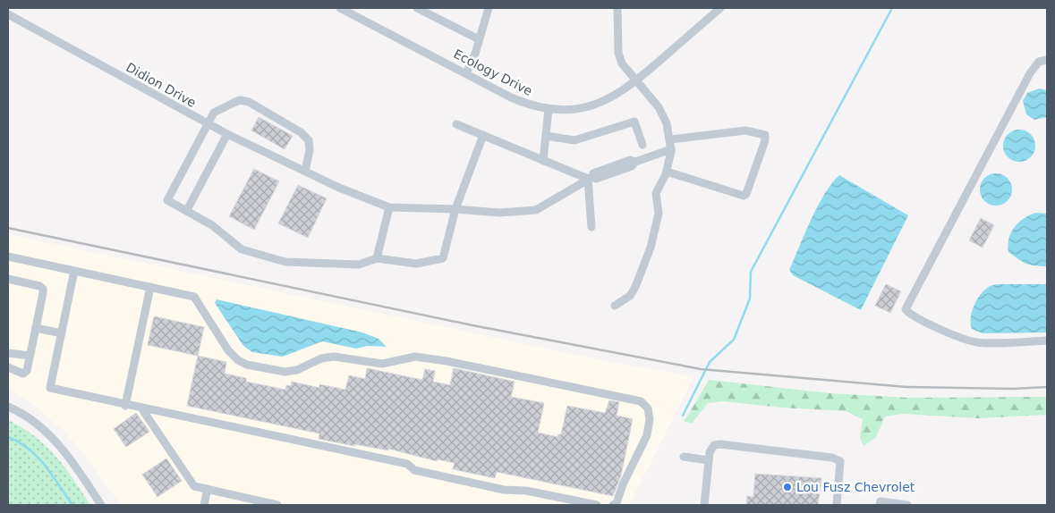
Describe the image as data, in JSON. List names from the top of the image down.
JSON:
{
  "streets": {
    "street": ["Ecology Drive", "Didion Drive"]
  },
  "places": ["Lou Fusz Chevrolet"]
}
